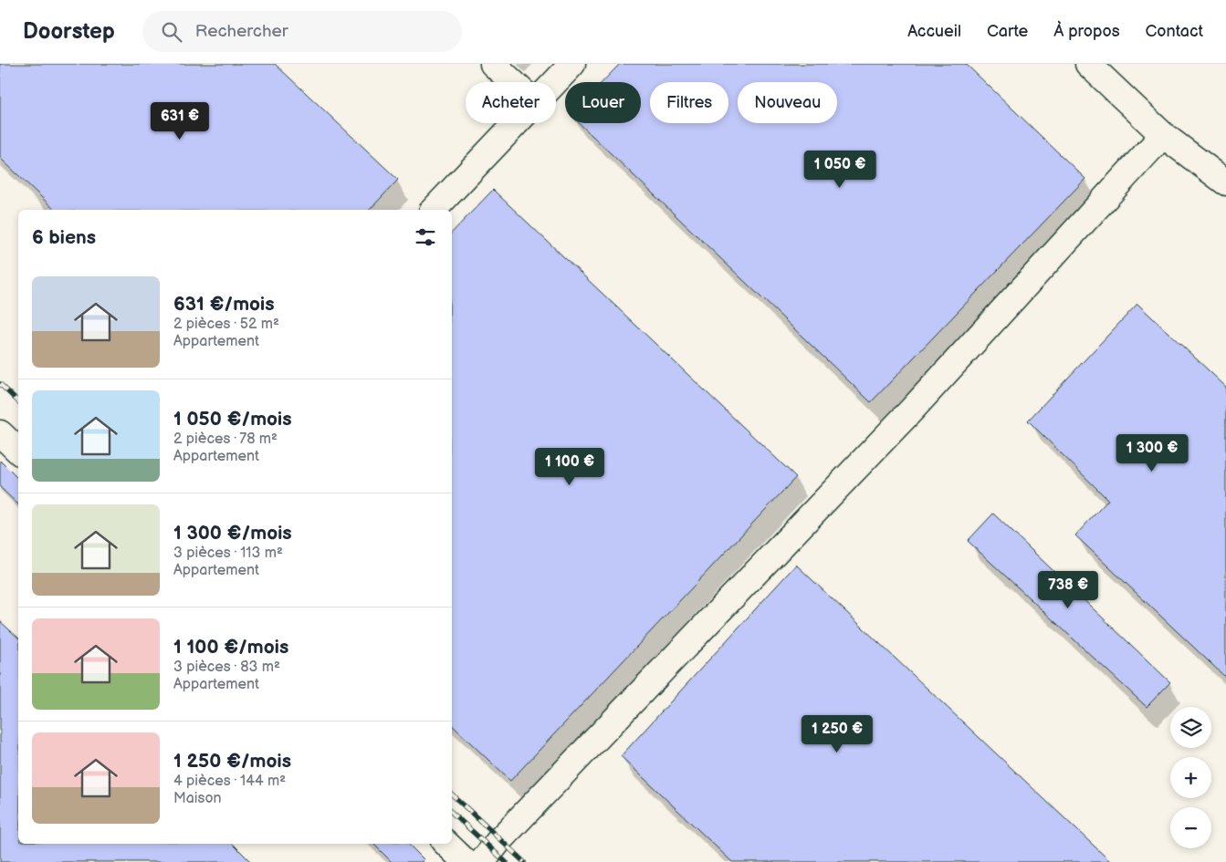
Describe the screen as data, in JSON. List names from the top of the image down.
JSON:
{
  "page": {
    "header": "Doorstep",
    "search": "Rechercher",
    "nav": [
      "Accueil",
      "Carte",
      "À propos",
      "Contact"
    ],
    "chip": [
      "Acheter",
      "Louer",
      "Filtres",
      "Nouveau"
    ],
    "price": [
      "631 €",
      "1 050 €",
      "1 300 €",
      "1 100 €",
      "738 €",
      "1 250 €"
    ],
    "heading": "6 biens",
    "list": [
      {
        "name": "631 €/mois",
        "note": "2 pièces · 52 m² · Appartement"
      },
      {
        "name": "1 050 €/mois",
        "note": "2 pièces · 78 m² · Appartement"
      },
      {
        "name": "1 300 €/mois",
        "note": "3 pièces · 113 m² · Appartement"
      },
      {
        "name": "1 100 €/mois",
        "note": "3 pièces · 83 m² · Appartement"
      },
      {
        "name": "1 250 €/mois",
        "note": "4 pièces · 144 m² · Maison"
      }
    ],
    "map_buttons": ["+", "−"]
  }
}
